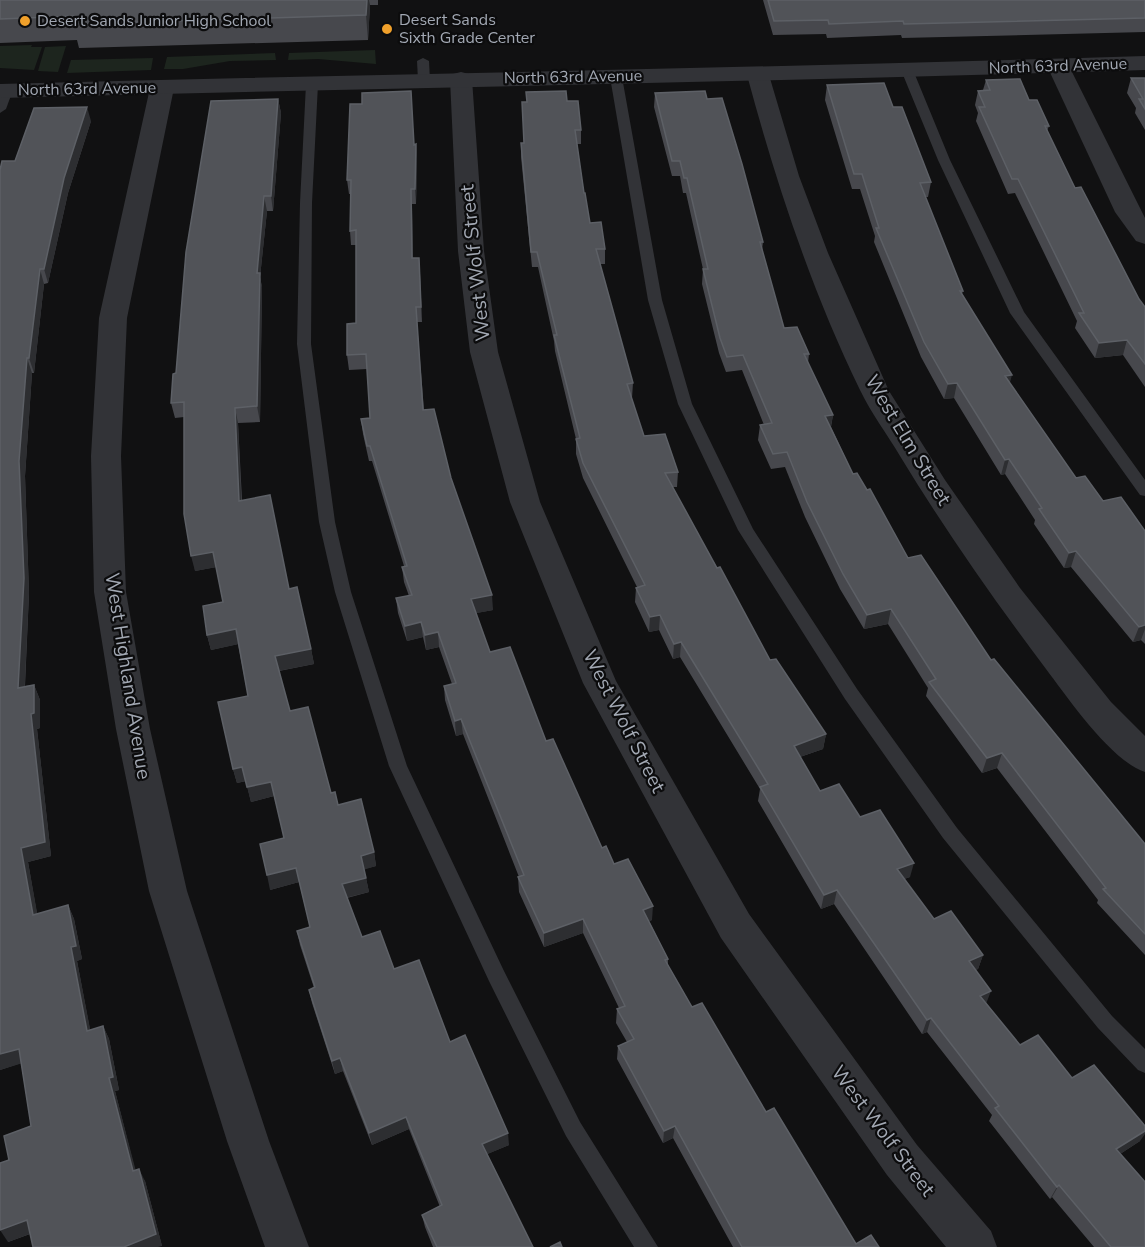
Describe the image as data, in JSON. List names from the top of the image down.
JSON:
{
  "streets": {
    "street": [
      "North 63rd Avenue",
      "West Wolf Street",
      "West Elm Street",
      "West Highland Avenue"
    ]
  },
  "crossings": [
    ["North 63rd Avenue", "West Wolf Street"],
    ["North 63rd Avenue", "West Elm Street"],
    ["North 63rd Avenue", "West Highland Avenue"]
  ],
  "places": ["Desert Sands Junior High School", "Desert Sands Sixth Grade Center"]
}
